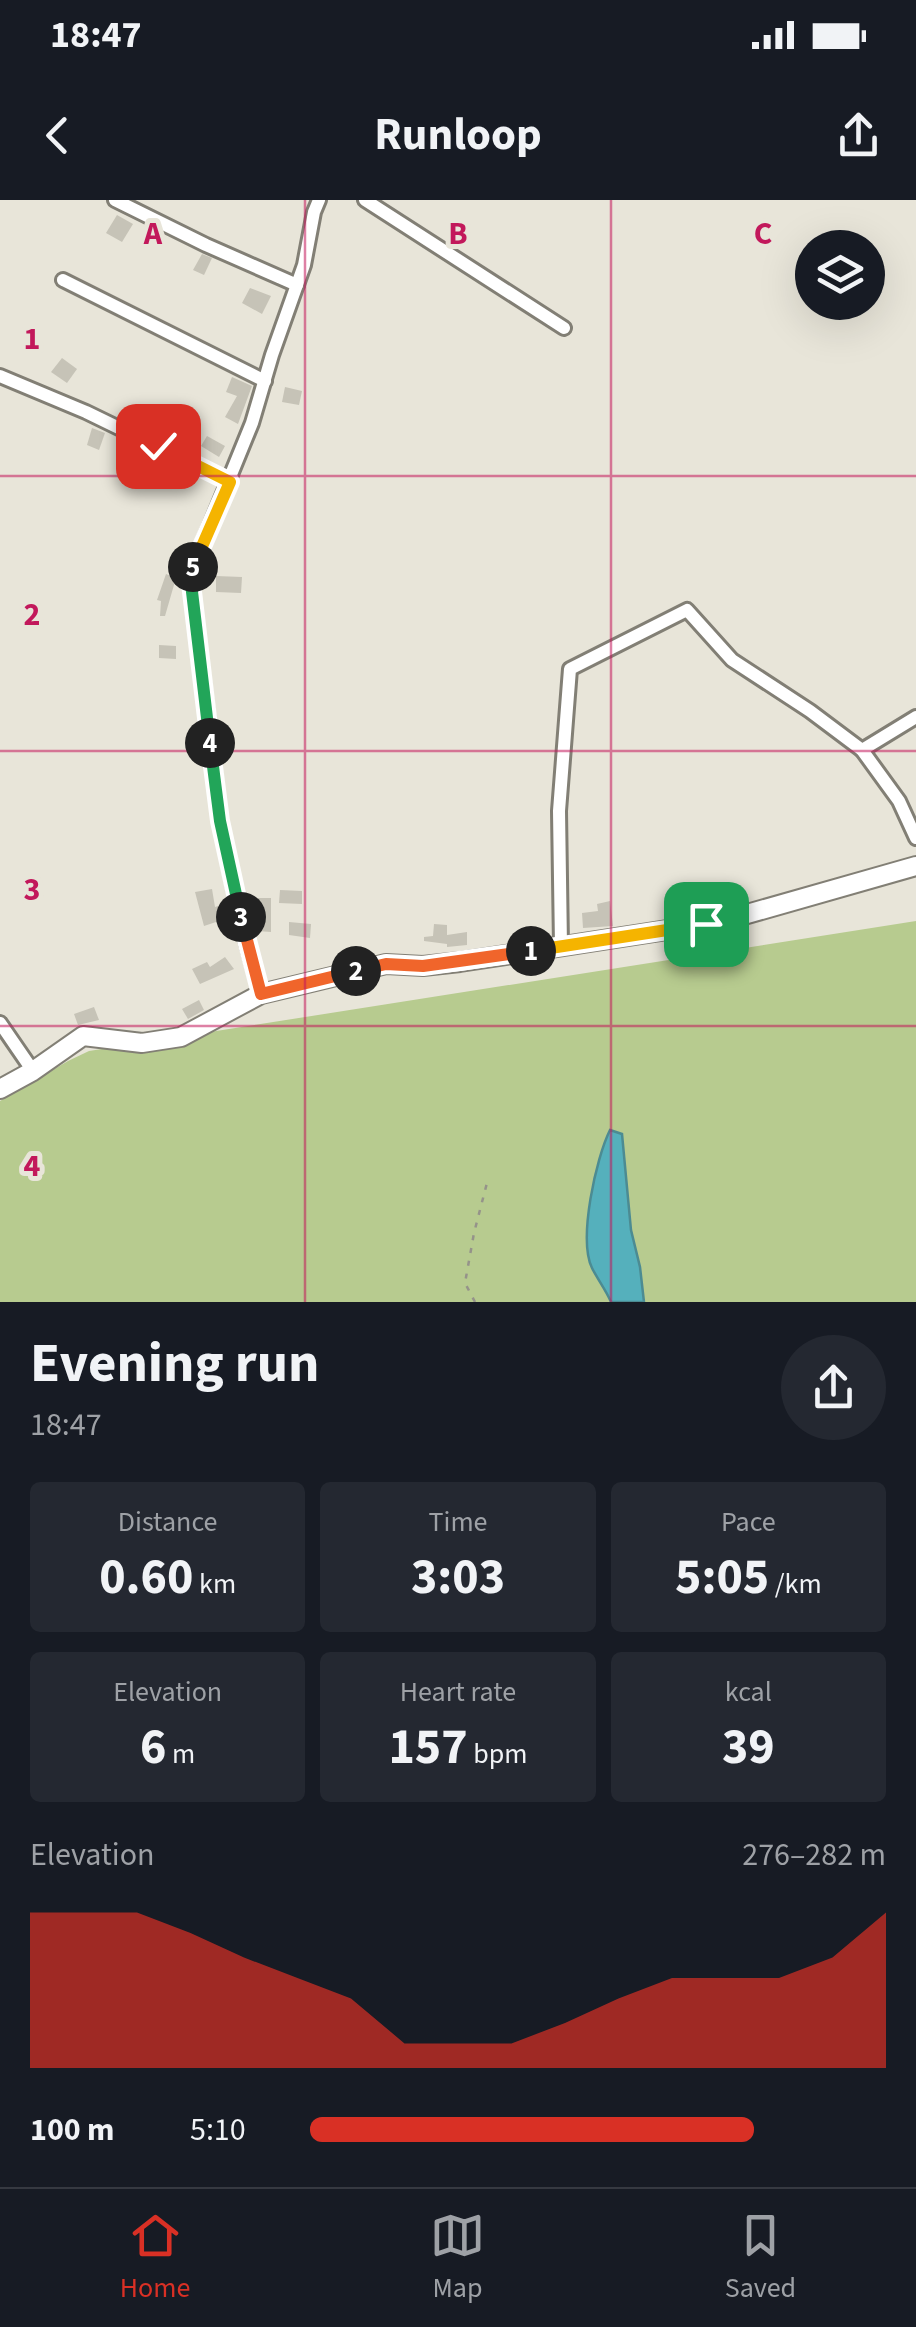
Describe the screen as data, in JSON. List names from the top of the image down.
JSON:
{
  "page": {
    "status": "18:47",
    "header": "Runloop",
    "pins": [
      "5",
      "4",
      "3",
      "1",
      "2"
    ],
    "heading": ["Evening run", "18:47"],
    "stats": [
      ["Distance", "0.60 km"],
      ["Time", "3:03"],
      ["Pace", "5:05 /km"],
      ["Elevation", "6 m"],
      ["Heart rate", "157 bpm"],
      ["kcal", "39"]
    ],
    "chart": ["Elevation", "276–282 m"],
    "list": [
      {
        "name": "100 m",
        "note": "5:10"
      }
    ],
    "tabs": ["Home", "Map", "Saved"]
  },
  "grid": {
    "columns": ["A", "B", "C"],
    "rows": [
      "1",
      "2",
      "3",
      "4"
    ]
  }
}
